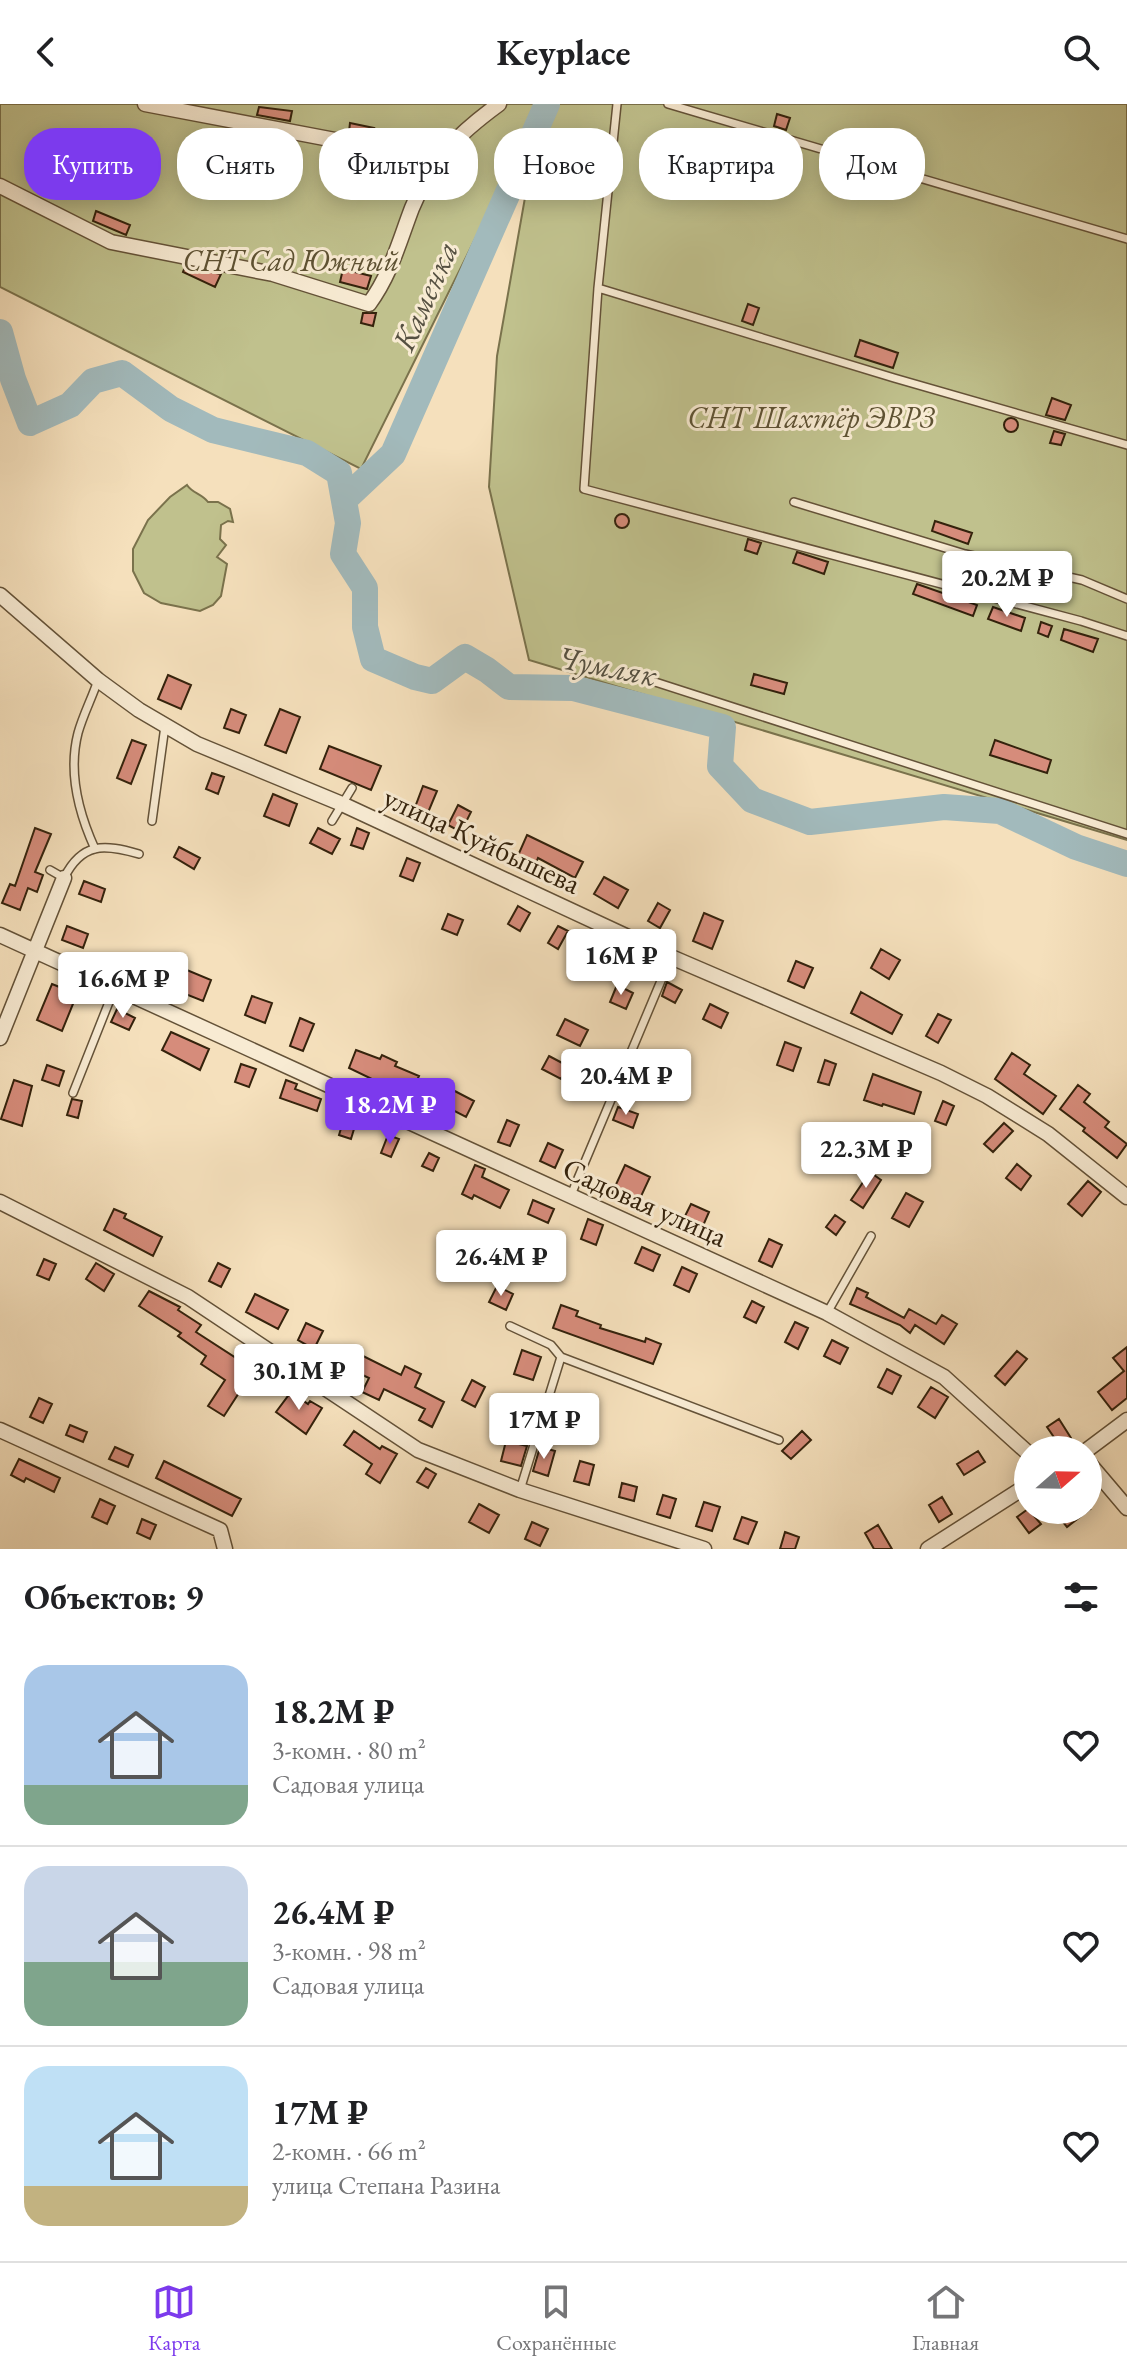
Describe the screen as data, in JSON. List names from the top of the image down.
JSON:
{
  "streets": {
    "street": ["улица Куйбышева", "Садовая улица"]
  },
  "water": ["Каменка", "Чумляк"],
  "parks": ["СНТ Сад Южный", "СНТ Шахтёр ЭВРЗ"],
  "north": "right",
  "page": {
    "header": "Keyplace",
    "chip": [
      "Купить",
      "Снять",
      "Фильтры",
      "Новое",
      "Квартира",
      "Дом"
    ],
    "price": [
      "20.2M ₽",
      "16M ₽",
      "16.6M ₽",
      "20.4M ₽",
      "18.2M ₽",
      "22.3M ₽",
      "26.4M ₽",
      "30.1M ₽",
      "17M ₽"
    ],
    "heading": "Объектов: 9",
    "list": [
      {
        "name": "18.2M ₽",
        "note": "3-комн. · 80 m² · Садовая улица"
      },
      {
        "name": "26.4M ₽",
        "note": "3-комн. · 98 m² · Садовая улица"
      },
      {
        "name": "17M ₽",
        "note": "2-комн. · 66 m² · улица Степана Разина"
      }
    ],
    "tabs": ["Карта", "Сохранённые", "Главная"]
  }
}
